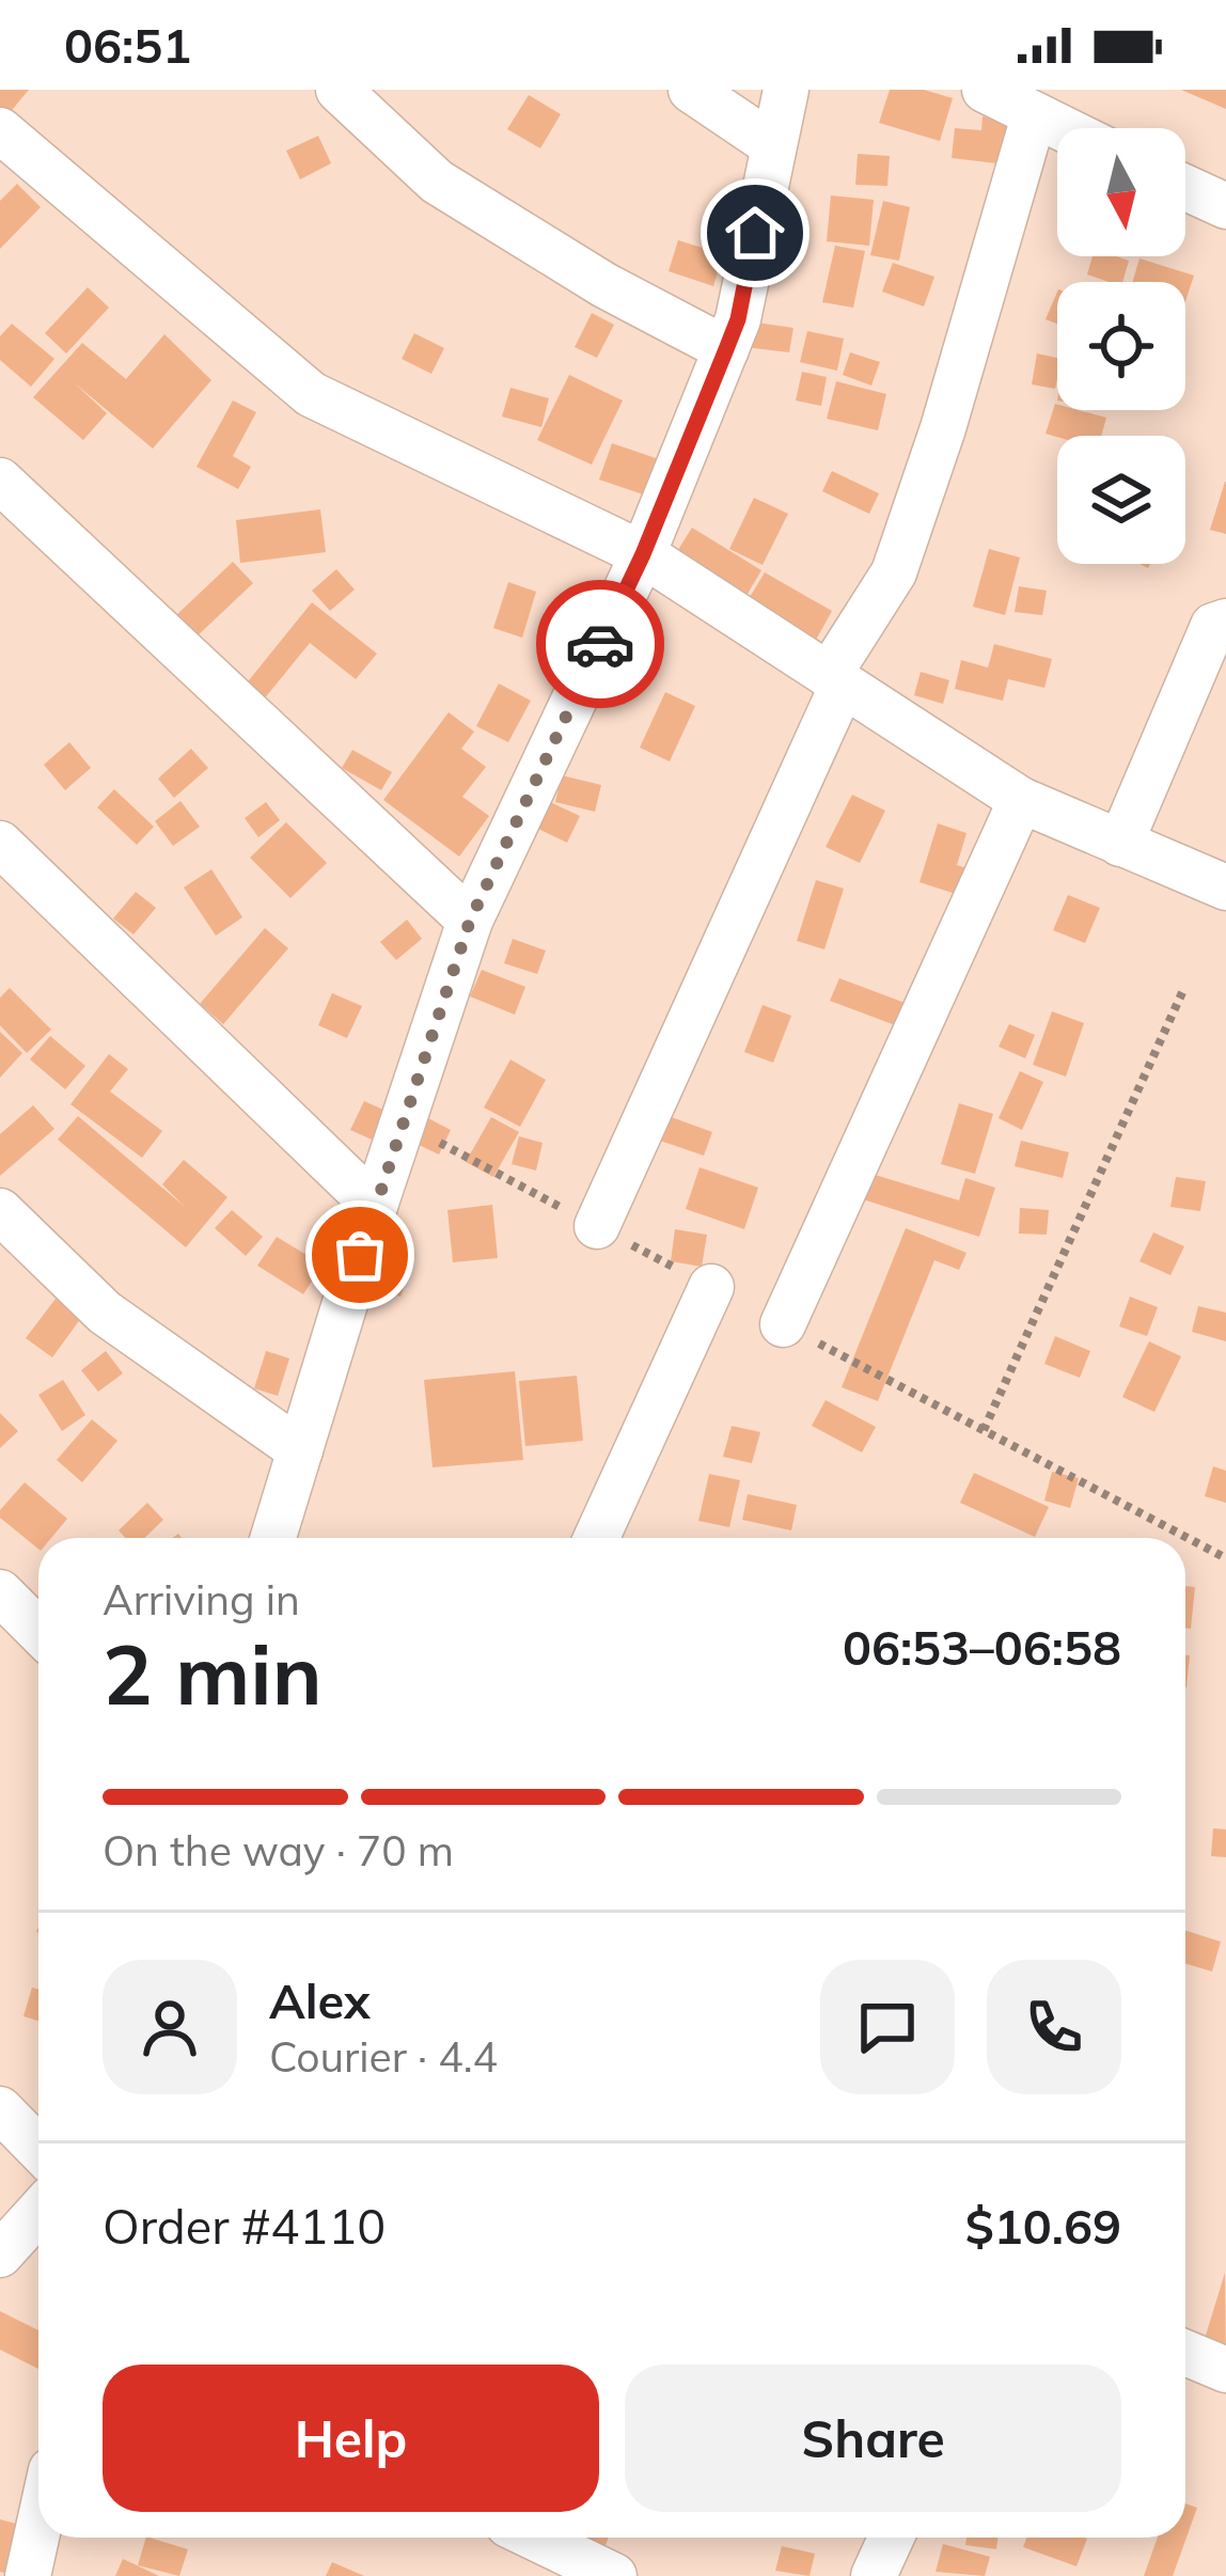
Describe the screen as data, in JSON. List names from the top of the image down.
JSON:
{
  "north": "bottom",
  "page": {
    "status": "06:51",
    "heading": ["2 min", "Arriving in", "06:53–06:58"],
    "panel": [
      "Alex",
      "Courier · 4.4",
      "Order #4110",
      "$10.69"
    ],
    "bar": "On the way · 70 m",
    "buttons": ["Help", "Share"]
  }
}
